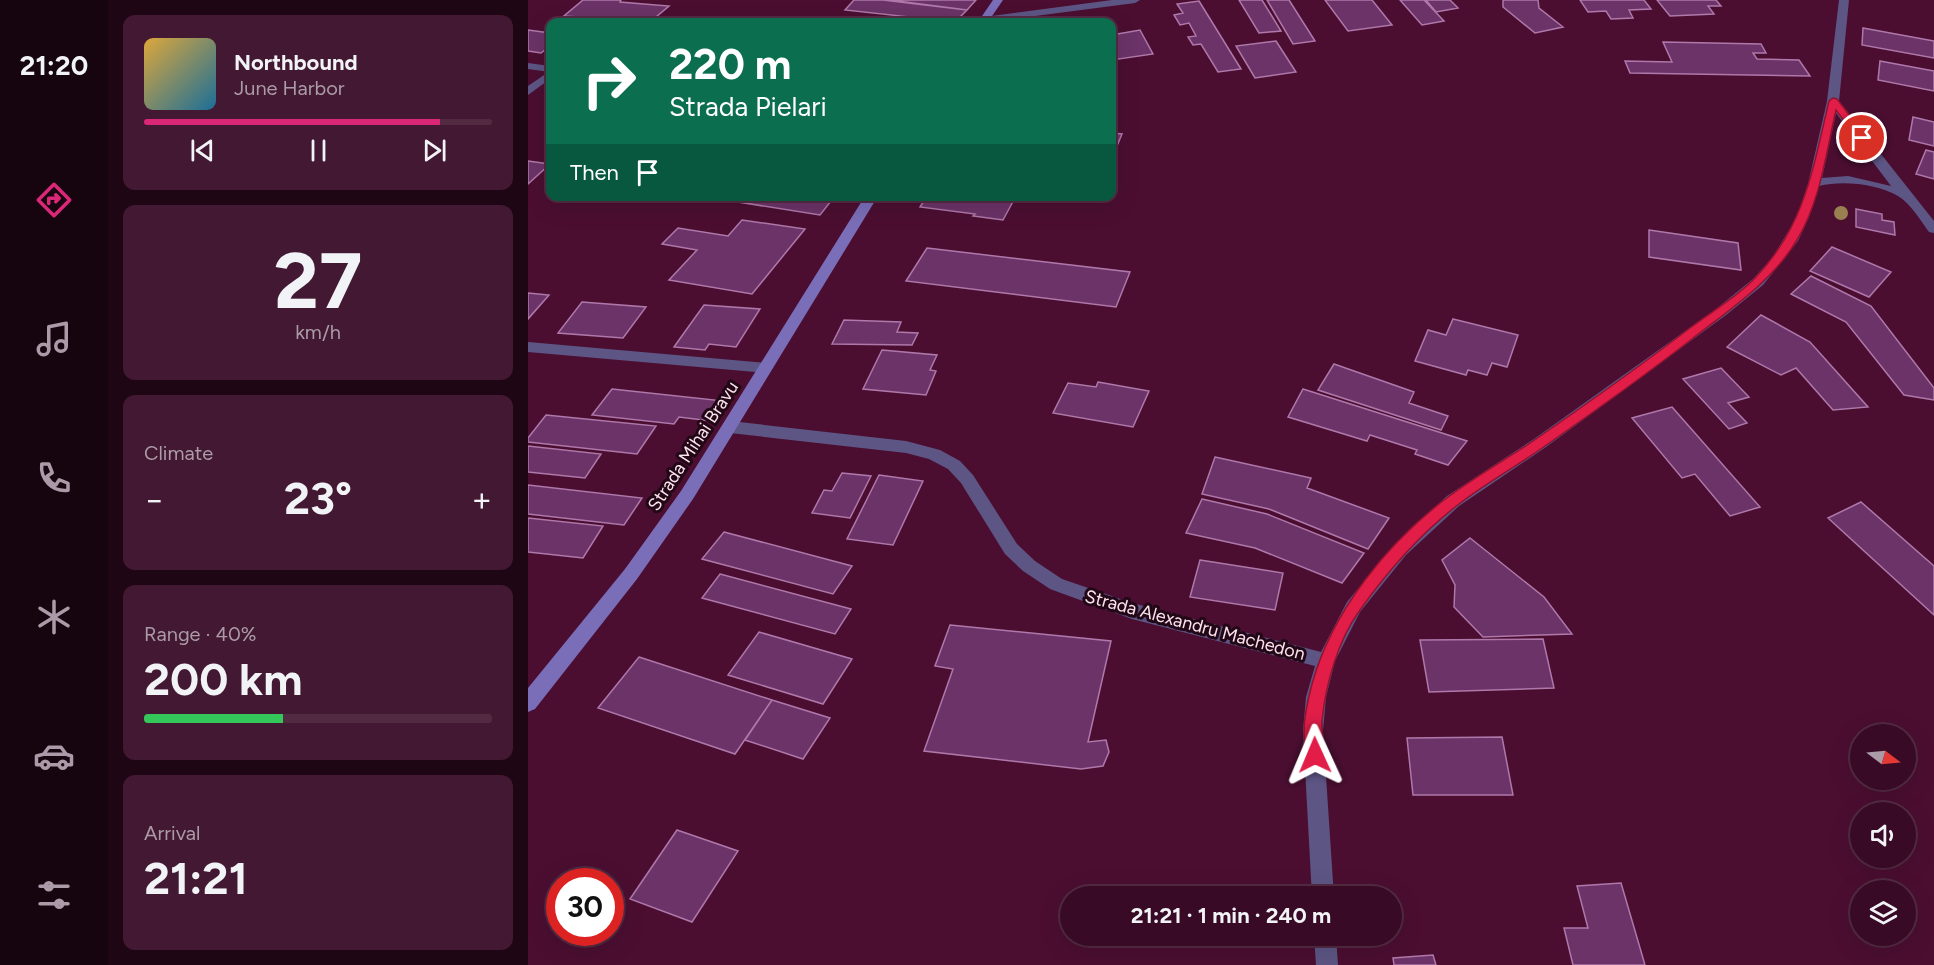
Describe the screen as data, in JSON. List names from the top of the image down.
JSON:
{
  "streets": {
    "main road": ["Strada Mihai Bravu"],
    "street": ["Strada Alexandru Machedon"]
  },
  "crossings": [
    ["Strada Mihai Bravu", "Strada Alexandru Machedon"]
  ],
  "north": "right",
  "page": {
    "tabs": "21:20",
    "turn": ["220 m", "Strada Pielari"],
    "song": ["Northbound", "June Harbor"],
    "then": "Then",
    "tile": [
      ["27", "km/h"],
      "Climate",
      ["Range · 40%", "200 km"],
      ["Arrival", "21:21"]
    ],
    "heat": ["−", "23°", "+"],
    "limit": "30",
    "trip": "21:21 · 1 min · 240 m"
  }
}
